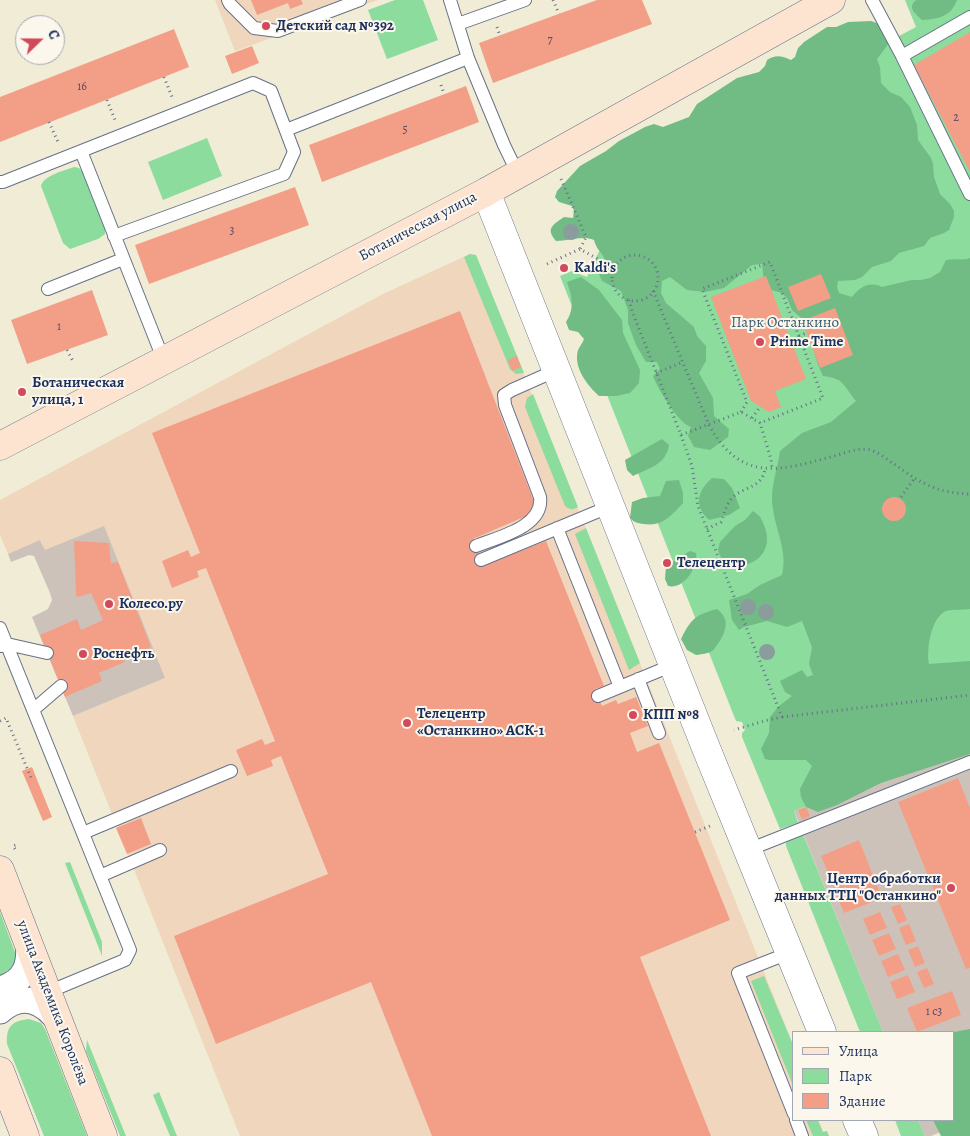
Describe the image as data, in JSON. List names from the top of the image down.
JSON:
{
  "streets": {
    "main road": ["Ботаническая улица", "улица Академика Королёва"]
  },
  "parks": ["Парк Останкино"],
  "places": [
    "Детский сад №392",
    "Kaldi's",
    "Prime Time",
    "Ботаническая улица, 1",
    "Телецентр",
    "Колесо.ру",
    "Роснефть",
    "КПП №8",
    "Телецентр «Останкино» АСК-1",
    "Центр обработки данных ТТЦ \"Останкино\""
  ],
  "house_numbers": [
    "7",
    "16",
    "2",
    "5",
    "3",
    "1",
    "1 с3"
  ],
  "legend": ["Улица", "Парк", "Здание"],
  "north": "right"
}
